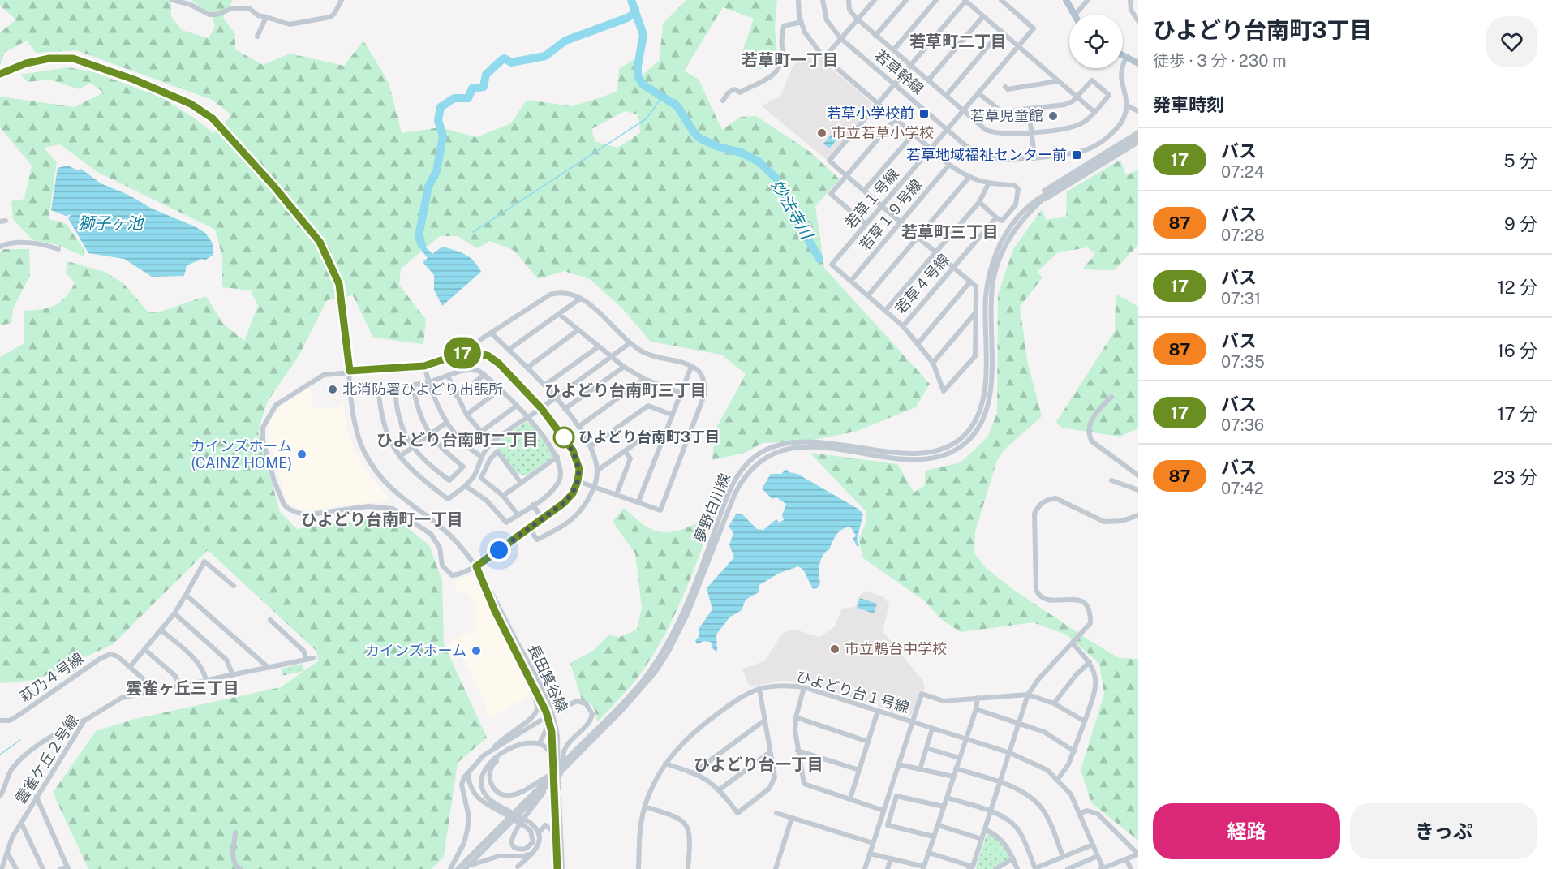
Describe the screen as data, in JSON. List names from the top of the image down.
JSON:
{
  "streets": {
    "street": [
      "若草幹線",
      "若草１号線",
      "若草１９号線",
      "若草４号線",
      "夢野白川線",
      "萩乃４号線",
      "長田箕谷線",
      "ひよどり台１号線",
      "雲雀ケ丘２号線"
    ]
  },
  "crossings": [
    ["若草幹線", "若草１号線"],
    ["若草１号線", "若草１９号線"],
    ["若草１号線", "若草４号線"],
    ["若草１９号線", "若草４号線"]
  ],
  "districts": [
    "若草町二丁目",
    "若草町一丁目",
    "若草町三丁目",
    "ひよどり台南町三丁目",
    "ひよどり台南町二丁目",
    "ひよどり台南町一丁目",
    "雲雀ヶ丘三丁目",
    "ひよどり台一丁目"
  ],
  "water": ["妙法寺川", "獅子ヶ池"],
  "places": {
    "transit": ["若草小学校前", "若草地域福祉センター前"],
    "other": [
      "若草児童館",
      "市立若草小学校",
      "北消防署ひよどり出張所",
      "ひよどり台南町3丁目",
      "カインズホーム (CAINZ HOME)",
      "市立鵯台中学校",
      "カインズホーム"
    ]
  },
  "lines": ["bus line 17"],
  "page": {
    "on_map": "17",
    "heading": [
      ["ひよどり台南町3丁目", "徒歩 · 3 分 · 230 m"],
      "発車時刻"
    ],
    "list": [
      {
        "mark": "17",
        "name": "バス",
        "note": "07:24",
        "value": "5 分"
      },
      {
        "mark": "87",
        "name": "バス",
        "note": "07:28",
        "value": "9 分"
      },
      {
        "mark": "17",
        "name": "バス",
        "note": "07:31",
        "value": "12 分"
      },
      {
        "mark": "87",
        "name": "バス",
        "note": "07:35",
        "value": "16 分"
      },
      {
        "mark": "17",
        "name": "バス",
        "note": "07:36",
        "value": "17 分"
      },
      {
        "mark": "87",
        "name": "バス",
        "note": "07:42",
        "value": "23 分"
      }
    ],
    "buttons": ["経路", "きっぷ"]
  }
}
